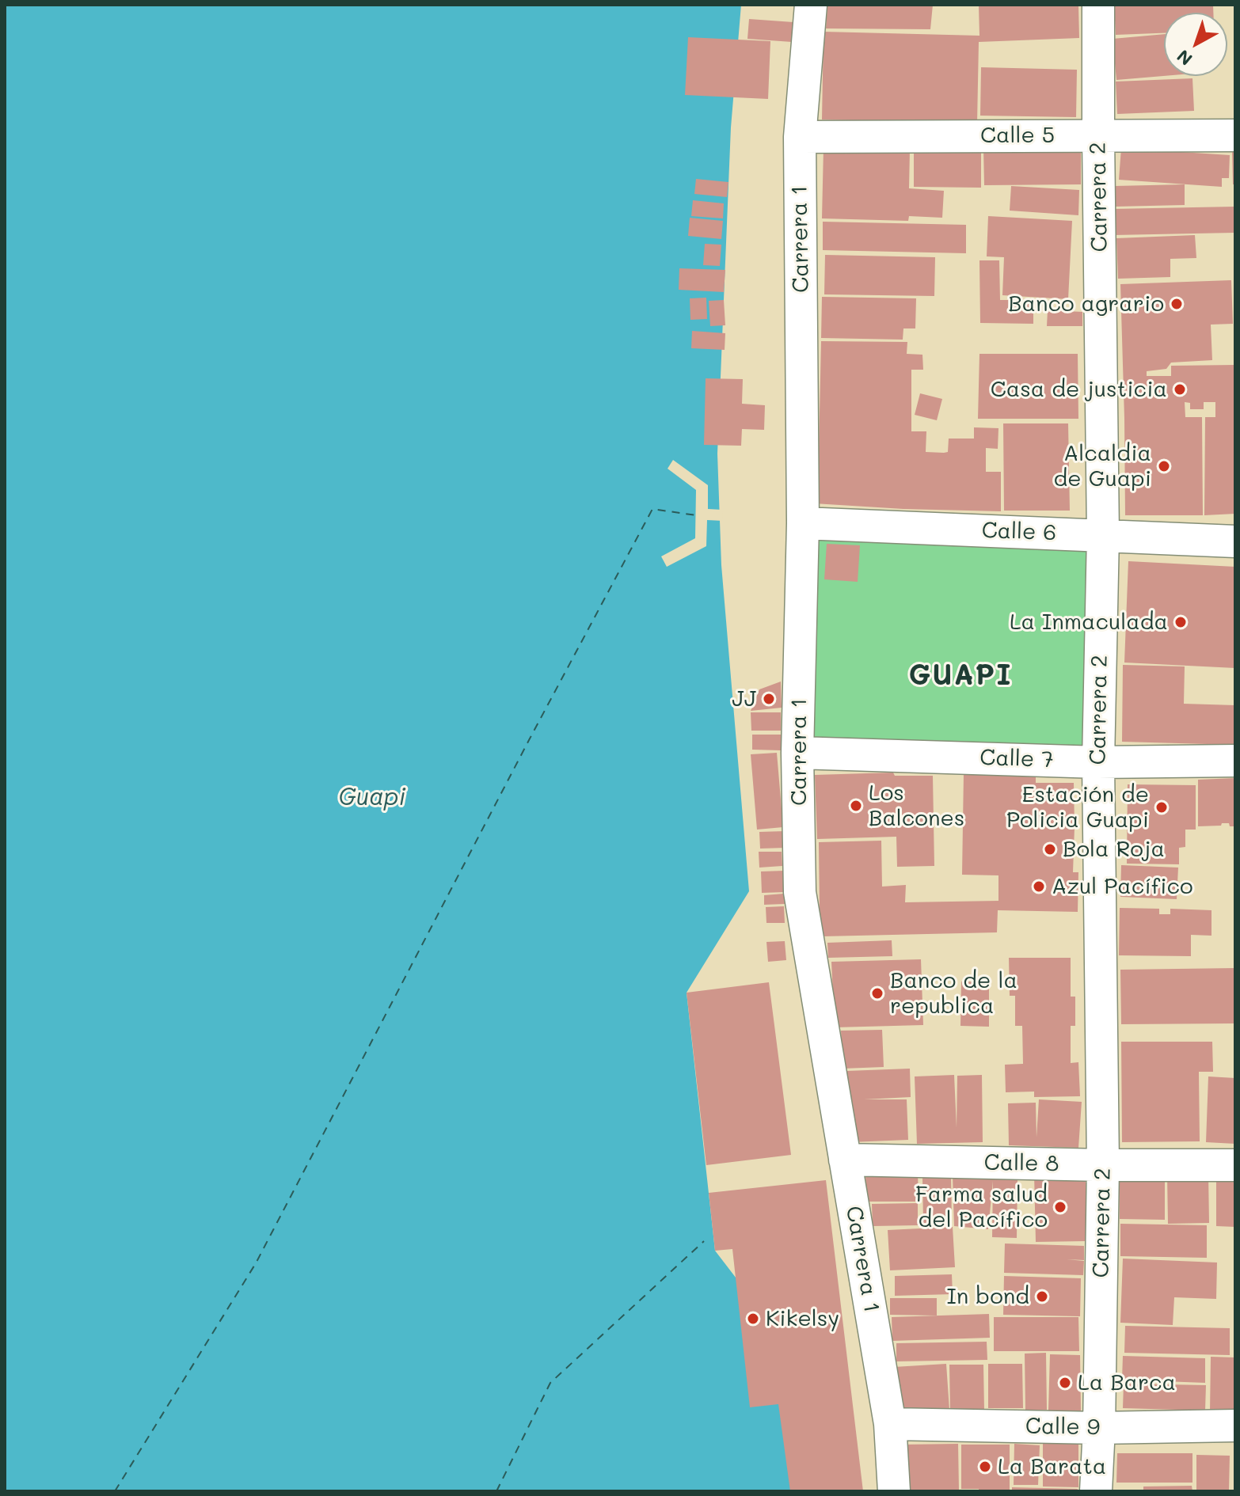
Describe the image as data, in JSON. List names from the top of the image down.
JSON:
{
  "streets": {
    "street": [
      "Calle 5",
      "Carrera 2",
      "Carrera 1",
      "Calle 6",
      "Calle 7",
      "Calle 8",
      "Calle 9"
    ]
  },
  "crossings": [
    ["Calle 5", "Carrera 2"],
    ["Calle 5", "Carrera 1"],
    ["Carrera 2", "Calle 6"],
    ["Carrera 2", "Calle 7"],
    ["Carrera 2", "Calle 8"],
    ["Carrera 2", "Calle 9"],
    ["Carrera 1", "Calle 6"],
    ["Carrera 1", "Calle 7"],
    ["Carrera 1", "Calle 8"],
    ["Carrera 1", "Calle 9"]
  ],
  "districts": ["GUAPI"],
  "water": ["Guapi"],
  "places": [
    "Banco agrario",
    "Casa de justicia",
    "Alcaldia de Guapi",
    "La Inmaculada",
    "JJ",
    "Los Balcones",
    "Estación de Policia Guapi",
    "Bola Roja",
    "Azul Pacífico",
    "Banco de la republica",
    "Farma salud del Pacífico",
    "In bond",
    "Kikelsy",
    "La Barca",
    "La Barata"
  ],
  "north": "bottom left"
}
